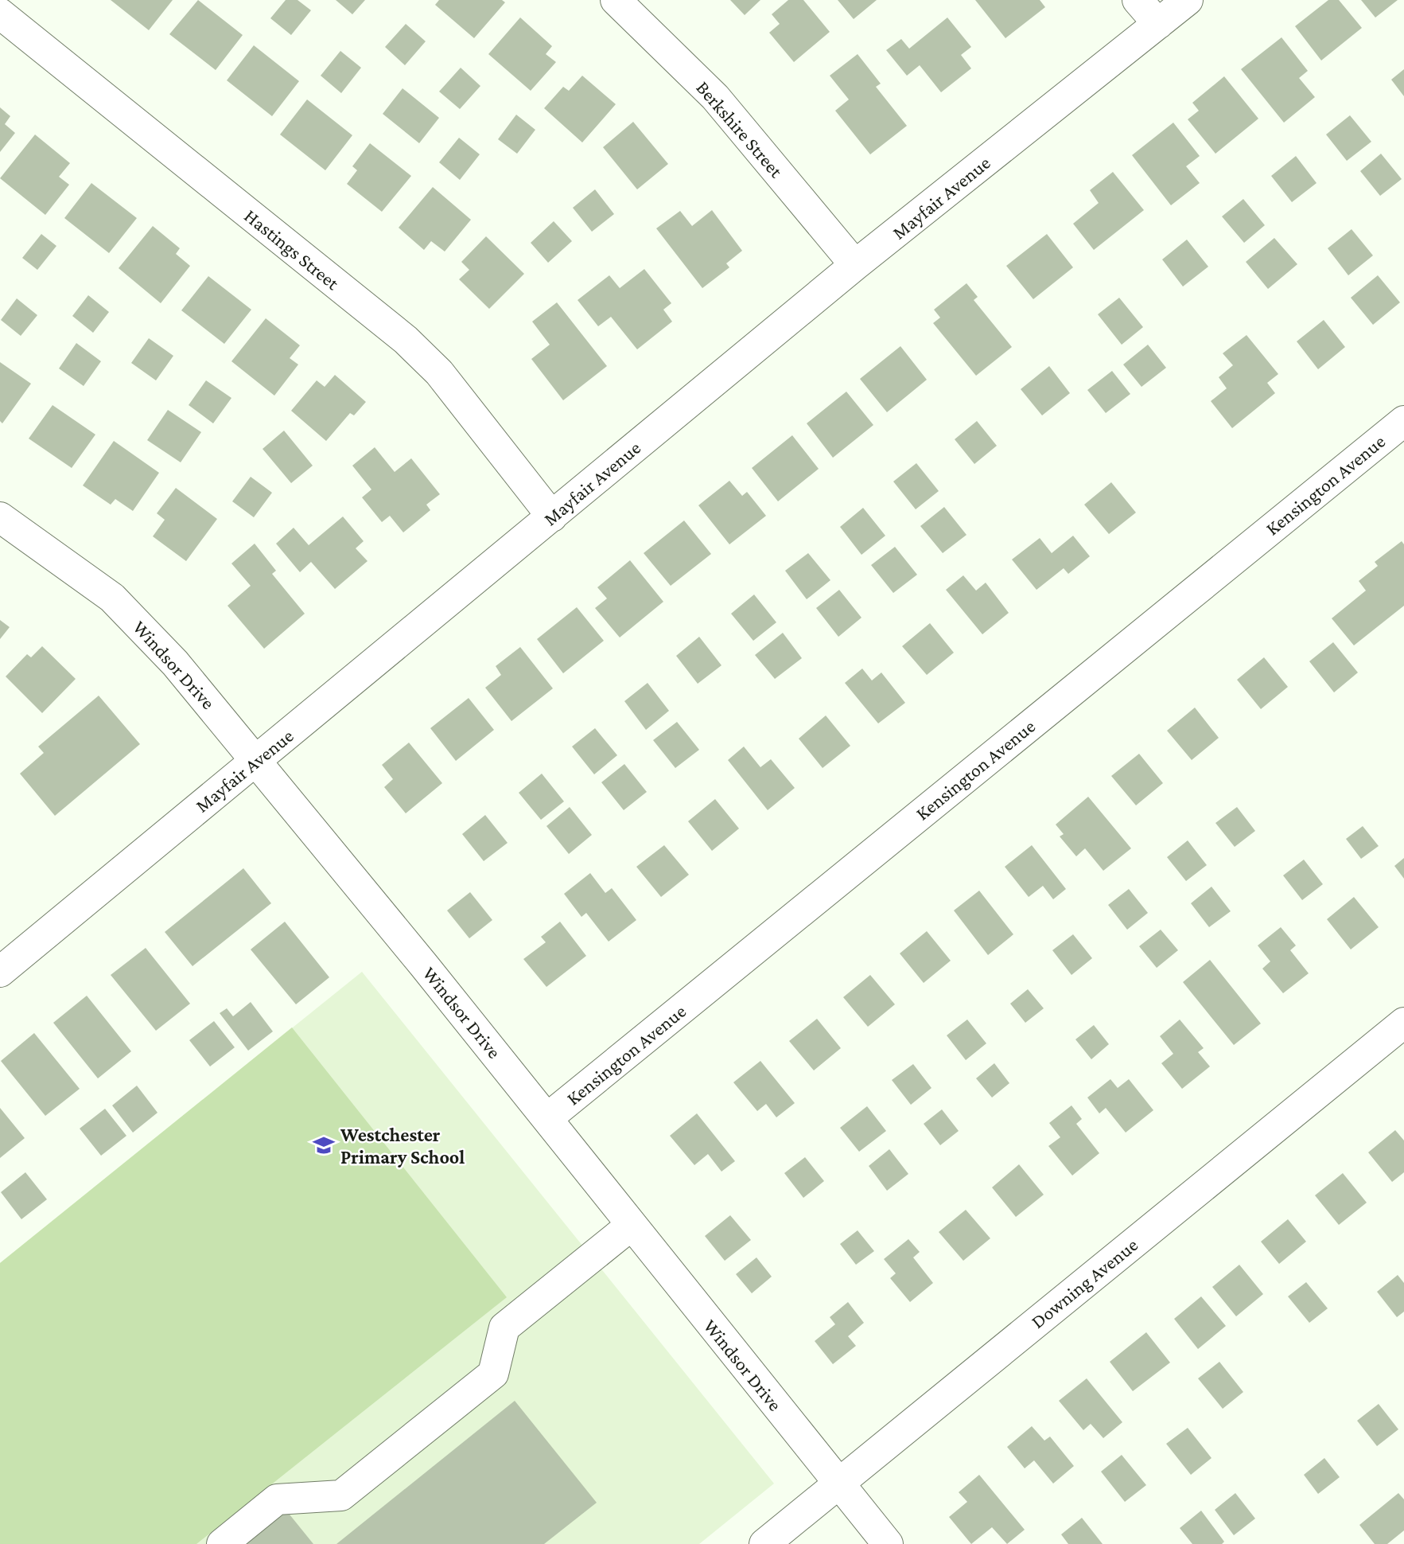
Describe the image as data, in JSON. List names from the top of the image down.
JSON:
{
  "streets": {
    "street": [
      "Berkshire Street",
      "Mayfair Avenue",
      "Hastings Street",
      "Kensington Avenue",
      "Windsor Drive",
      "Downing Avenue"
    ]
  },
  "crossings": [
    ["Berkshire Street", "Mayfair Avenue"],
    ["Mayfair Avenue", "Hastings Street"],
    ["Mayfair Avenue", "Windsor Drive"],
    ["Kensington Avenue", "Windsor Drive"],
    ["Windsor Drive", "Downing Avenue"]
  ],
  "places": {
    "school or university": ["Westchester Primary School"]
  }
}
